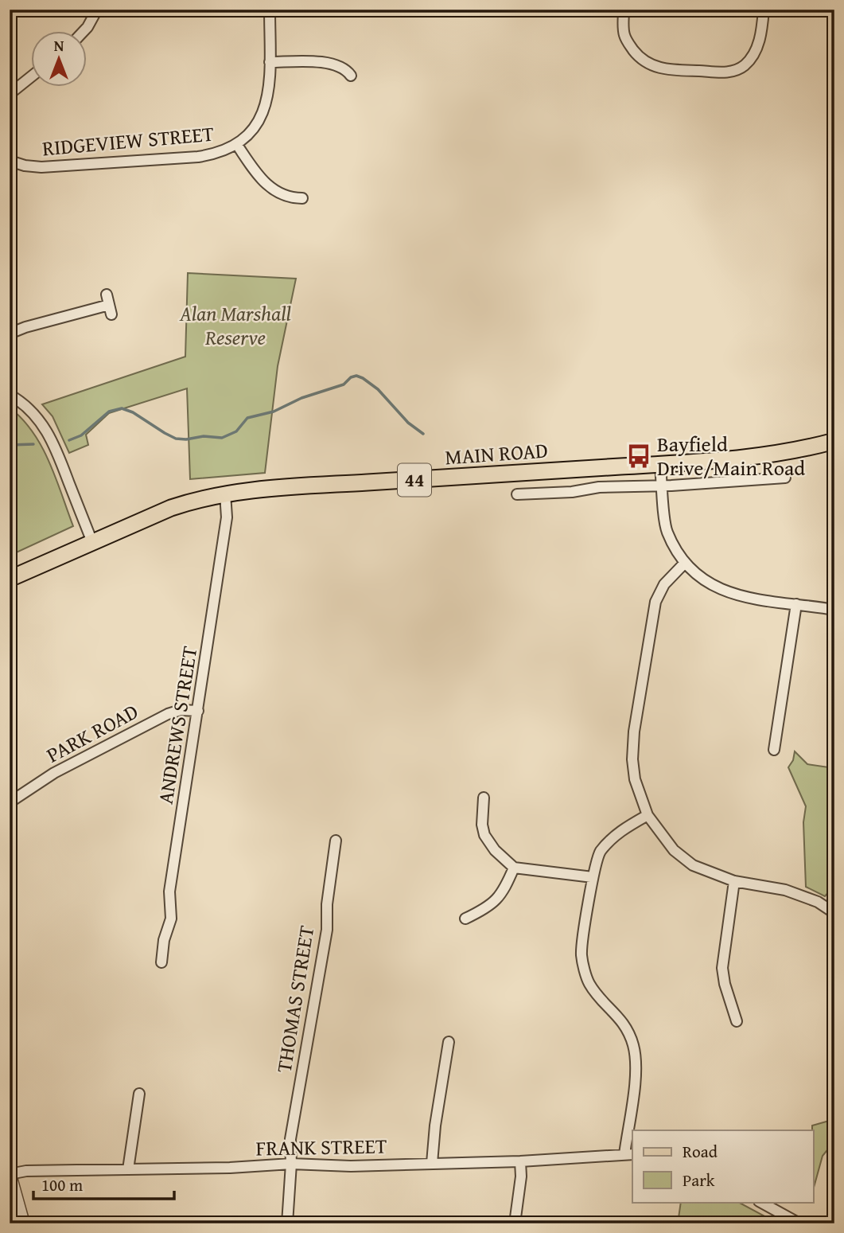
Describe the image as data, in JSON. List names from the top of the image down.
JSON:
{
  "streets": {
    "main road": ["MAIN ROAD", "44"],
    "street": [
      "RIDGEVIEW STREET",
      "ANDREWS STREET",
      "PARK ROAD",
      "THOMAS STREET",
      "FRANK STREET"
    ]
  },
  "crossings": [
    ["MAIN ROAD", "ANDREWS STREET"],
    ["ANDREWS STREET", "PARK ROAD"],
    ["THOMAS STREET", "FRANK STREET"]
  ],
  "parks": ["Alan Marshall Reserve"],
  "places": {
    "bus stop": ["Bayfield Drive/Main Road"]
  },
  "legend": ["Road", "Park"],
  "scale_bar": "100 m",
  "north": "top"
}
